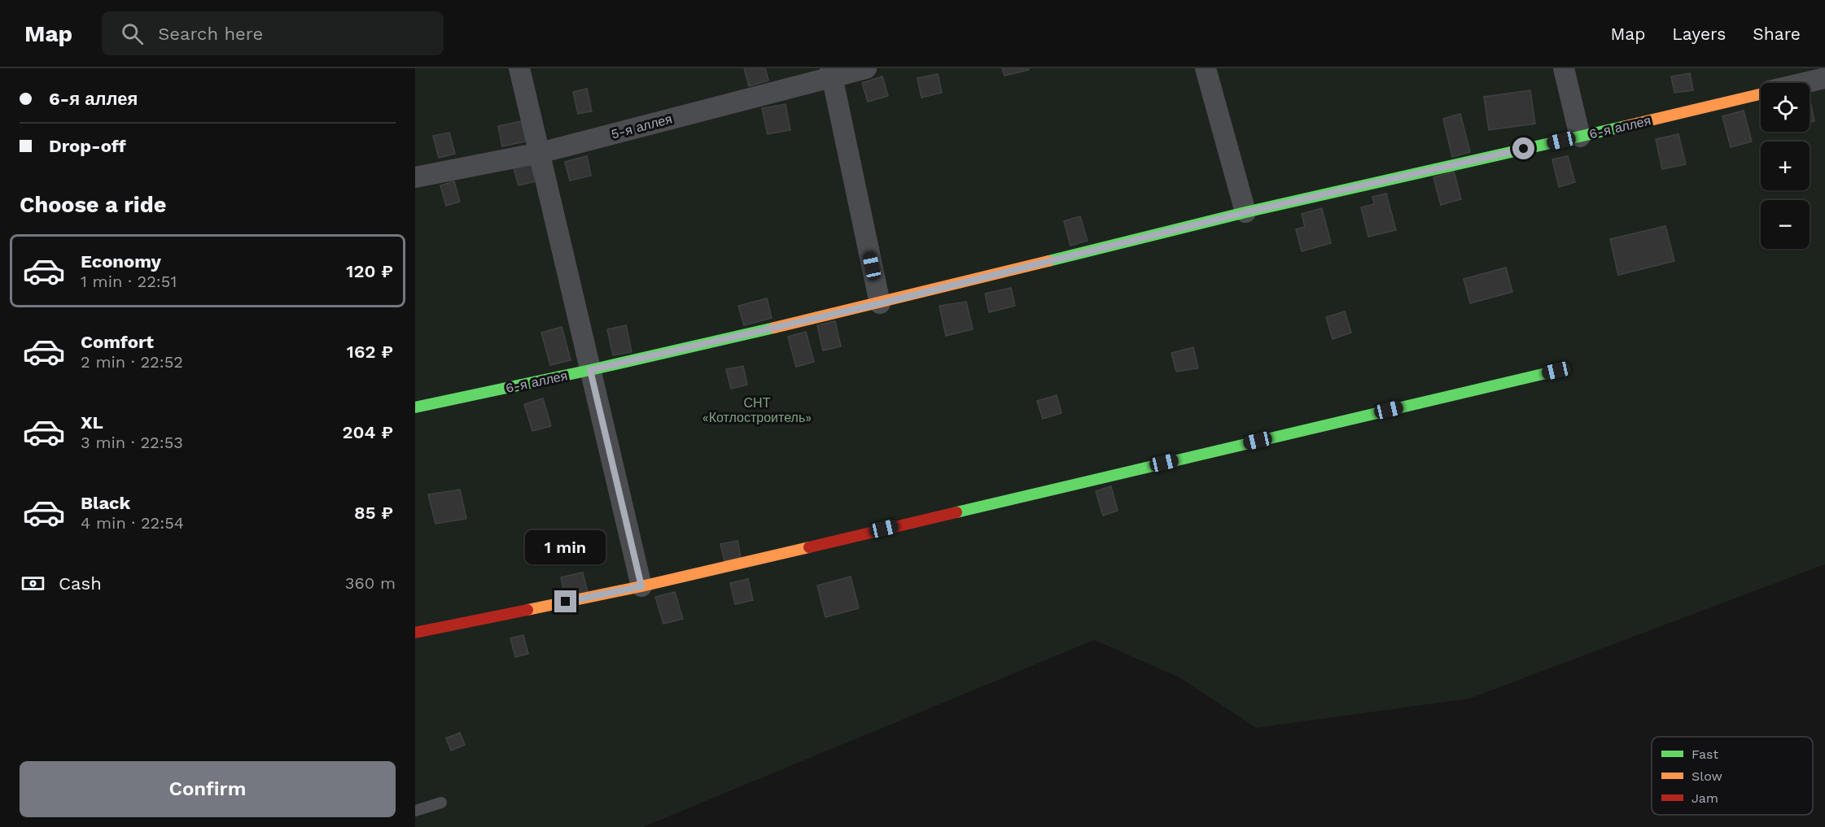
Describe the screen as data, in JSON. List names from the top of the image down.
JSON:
{
  "streets": {
    "street": ["5-я аллея", "6-я аллея"]
  },
  "parks": ["СНТ «Котлостроитель»"],
  "legend": ["Fast", "Slow", "Jam"],
  "page": {
    "header": "Map",
    "search": "Search here",
    "nav": ["Map", "Layers", "Share"],
    "banner": ["6-я аллея", "Drop-off"],
    "map_buttons": ["+", "−"],
    "heading": "Choose a ride",
    "list": [
      {
        "name": "Economy",
        "note": "1 min · 22:51",
        "value": "120 ₽"
      },
      {
        "name": "Comfort",
        "note": "2 min · 22:52",
        "value": "162 ₽"
      },
      {
        "name": "XL",
        "note": "3 min · 22:53",
        "value": "204 ₽"
      },
      {
        "name": "Black",
        "note": "4 min · 22:54",
        "value": "85 ₽"
      }
    ],
    "bubble": "1 min",
    "pay": ["Cash", "360 m"],
    "buttons": "Confirm"
  }
}
